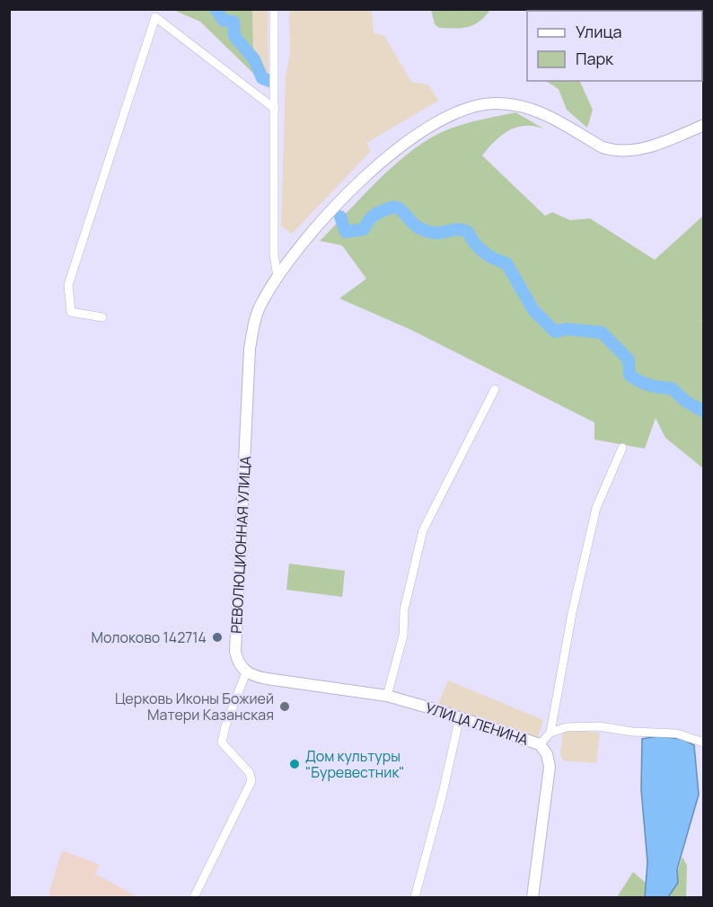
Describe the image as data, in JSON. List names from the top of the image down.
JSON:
{
  "streets": {
    "main road": ["РЕВОЛЮЦИОННАЯ УЛИЦА", "УЛИЦА ЛЕНИНА"]
  },
  "places": ["Молоково 142714", "Церковь Иконы Божией Матери Казанская", "Дом культуры \"Буревестник\""],
  "legend": ["Улица", "Парк"]
}
